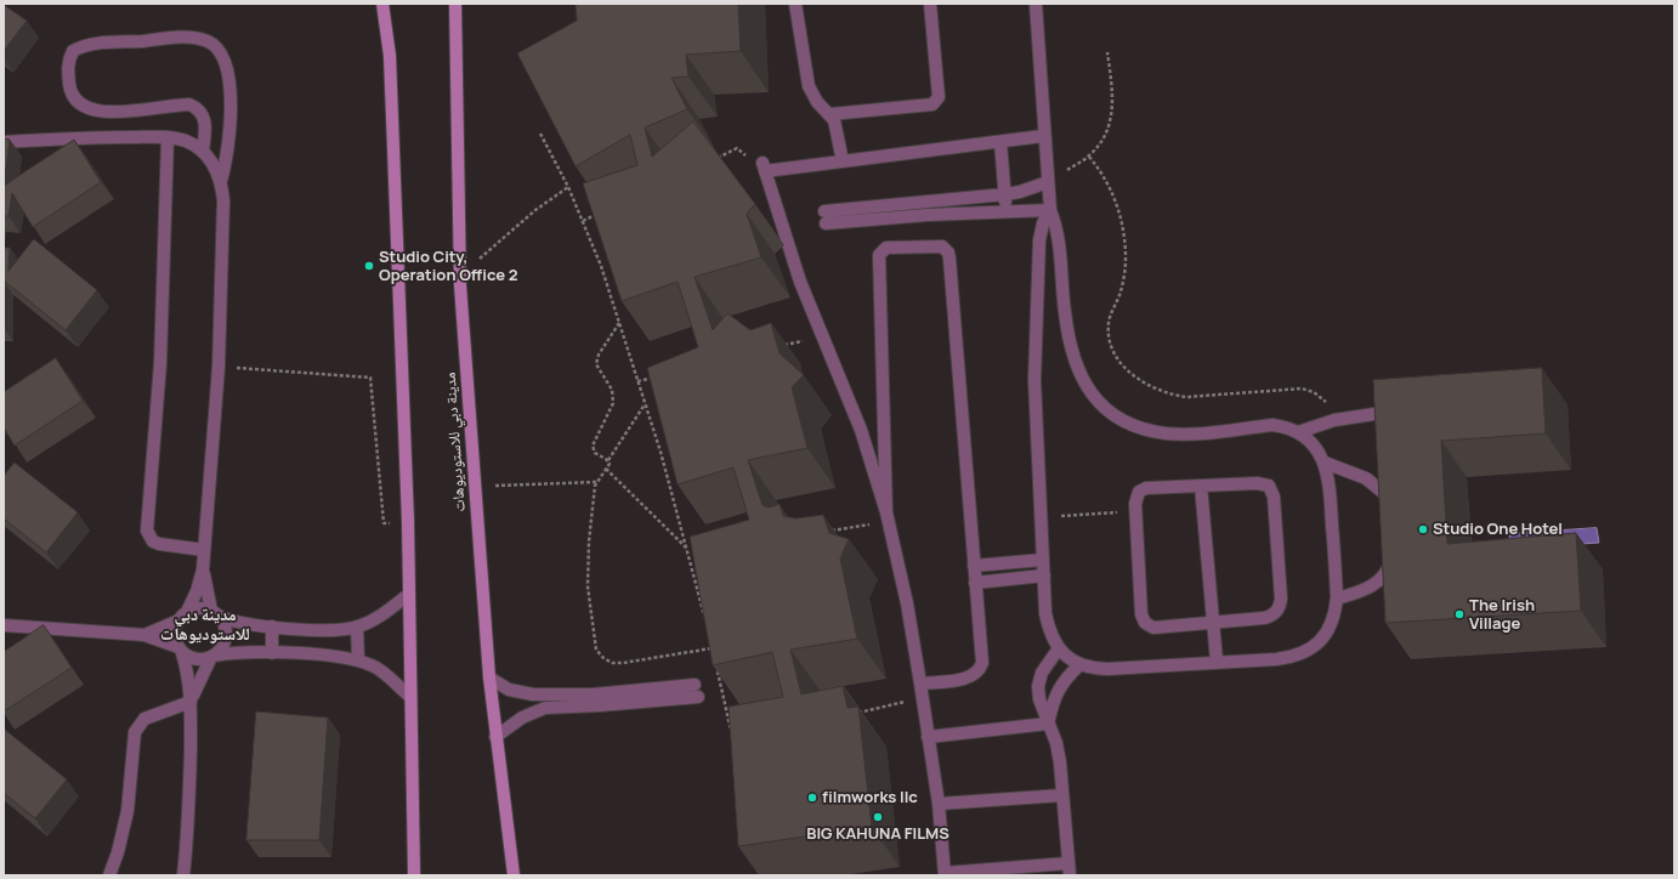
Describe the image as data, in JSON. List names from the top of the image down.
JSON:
{
  "streets": {
    "street": ["مدينة دبي للاستوديوهات"]
  },
  "districts": ["مدينة دبي للاستوديوهات"],
  "places": [
    "Studio City, Operation Office 2",
    "Studio One Hotel",
    "The Irish Village",
    "filmworks llc",
    "BIG KAHUNA FILMS"
  ]
}
